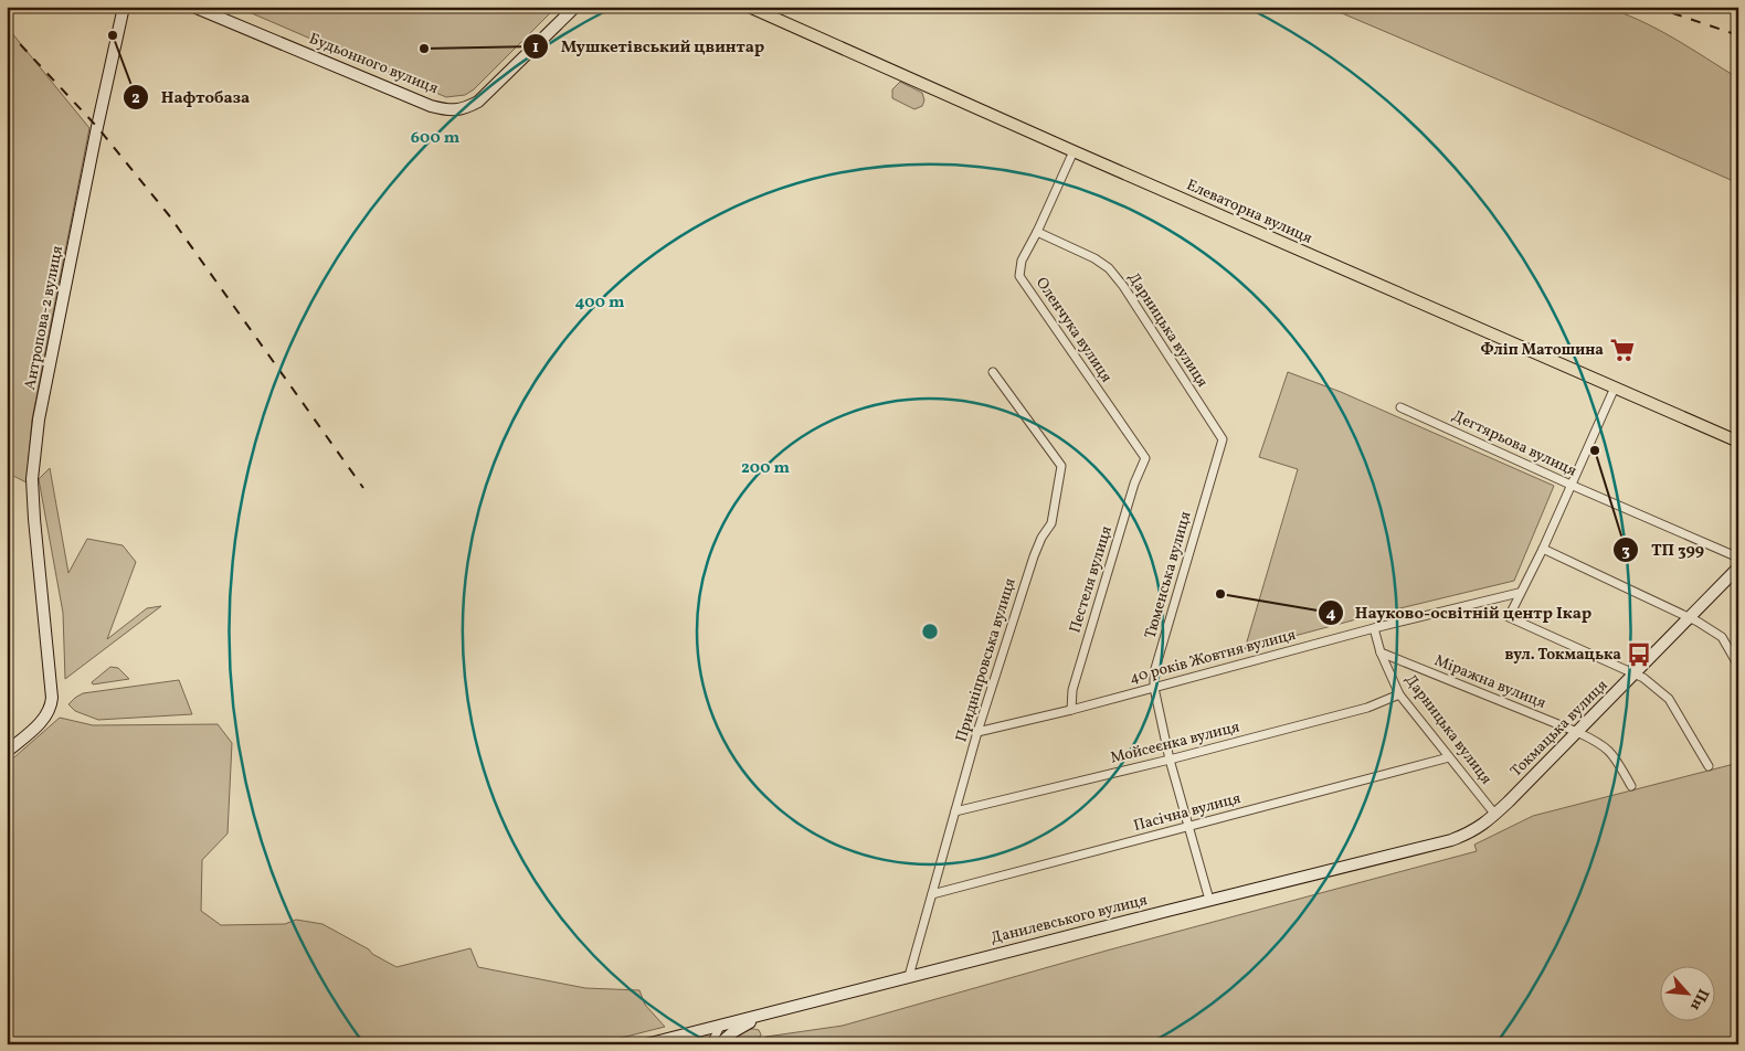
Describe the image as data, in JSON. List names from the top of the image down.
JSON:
{
  "streets": {
    "main road": ["Елеваторна вулиця"],
    "street": [
      "Будьонного вулиця",
      "Антропова-2 вулиця",
      "Оленчука вулиця",
      "Дарницька вулиця",
      "Дегтярьова вулиця",
      "Тюменська вулиця",
      "Пестеля вулиця",
      "40 років Жовтня вулиця",
      "Придніпровська вулиця",
      "Міражна вулиця",
      "Токмацька вулиця",
      "Мойсеєнка вулиця",
      "Пасічна вулиця",
      "Данилевського вулиця"
    ]
  },
  "crossings": [
    ["Елеваторна вулиця", "Оленчука вулиця"],
    ["Оленчука вулиця", "Дарницька вулиця"],
    ["Оленчука вулиця", "Пестеля вулиця"],
    ["Дарницька вулиця", "Тюменська вулиця"],
    ["Дарницька вулиця", "40 років Жовтня вулиця"],
    ["Дарницька вулиця", "Міражна вулиця"],
    ["Дарницька вулиця", "Токмацька вулиця"],
    ["Дарницька вулиця", "Мойсеєнка вулиця"],
    ["Дарницька вулиця", "Пасічна вулиця"],
    ["Дарницька вулиця", "Данилевського вулиця"],
    ["Тюменська вулиця", "40 років Жовтня вулиця"],
    ["Тюменська вулиця", "Мойсеєнка вулиця"],
    ["Тюменська вулиця", "Пасічна вулиця"],
    ["Тюменська вулиця", "Данилевського вулиця"],
    ["Пестеля вулиця", "40 років Жовтня вулиця"],
    ["40 років Жовтня вулиця", "Придніпровська вулиця"],
    ["Придніпровська вулиця", "Мойсеєнка вулиця"],
    ["Придніпровська вулиця", "Пасічна вулиця"],
    ["Придніпровська вулиця", "Данилевського вулиця"],
    ["Міражна вулиця", "Токмацька вулиця"],
    ["Токмацька вулиця", "Данилевського вулиця"]
  ],
  "places": {
    "other": [
      "Нафтобаза",
      "Мушкетівський цвинтар",
      "ТП 399",
      "Науково-освітній центр Ікар"
    ],
    "supermarket": ["Фліп Матошина"],
    "bus stop": ["вул. Токмацька"]
  },
  "north": "bottom right",
  "rings": ["600 m", "400 m", "200 m"]
}
